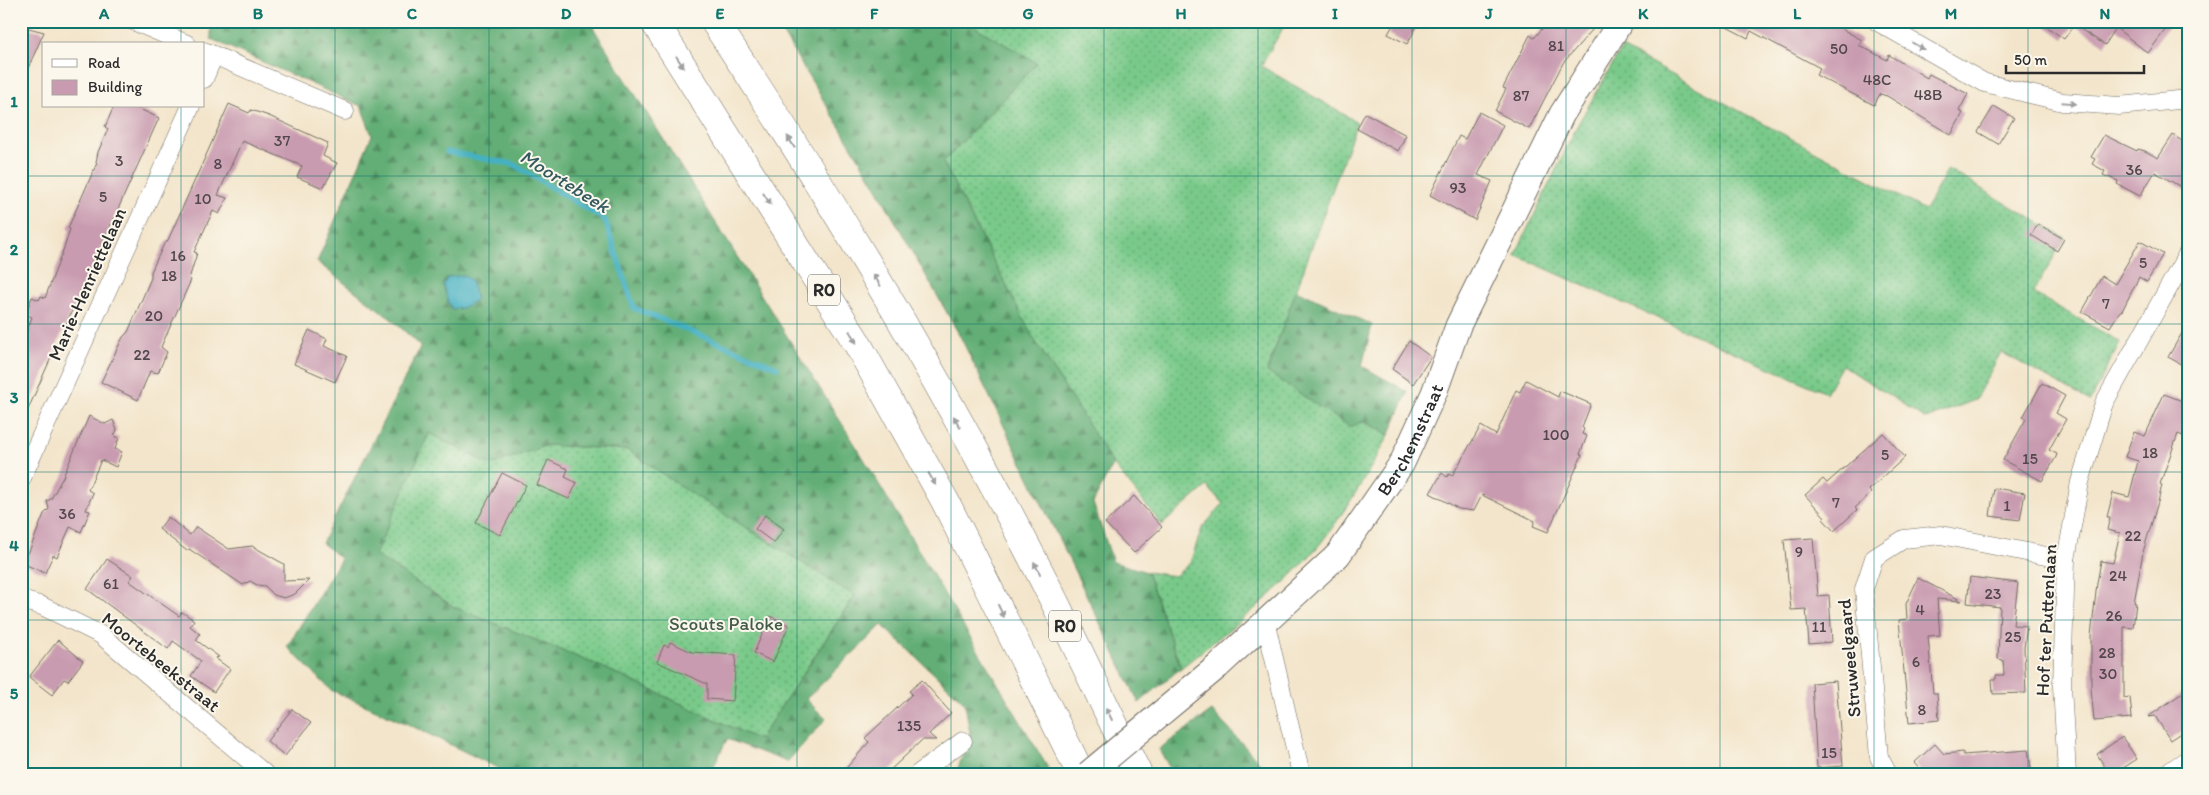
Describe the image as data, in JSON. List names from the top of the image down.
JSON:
{
  "streets": {
    "highway": ["R0"],
    "street": [
      "Marie-Henriettelaan",
      "Berchemstraat",
      "Hof ter Puttenlaan",
      "Struweelgaard",
      "Moortebeekstraat"
    ]
  },
  "crossings": [
    ["Hof ter Puttenlaan", "Struweelgaard"]
  ],
  "water": ["Moortebeek"],
  "parks": ["Scouts Paloke"],
  "house_numbers": [
    "81",
    "50",
    "48C",
    "48B",
    "87",
    "37",
    "3",
    "8",
    "36",
    "93",
    "5",
    "10",
    "16",
    "5",
    "18",
    "7",
    "20",
    "22",
    "100",
    "18",
    "5",
    "15",
    "7",
    "1",
    "36",
    "22",
    "9",
    "24",
    "61",
    "23",
    "4",
    "26",
    "11",
    "25",
    "28",
    "6",
    "30",
    "8",
    "135",
    "15"
  ],
  "legend": ["Road", "Building"],
  "scale_bar": "50 m",
  "grid": {
    "columns": [
      "A",
      "B",
      "C",
      "D",
      "E",
      "F",
      "G",
      "H",
      "I",
      "J",
      "K",
      "L",
      "M",
      "N"
    ],
    "rows": [
      "1",
      "2",
      "3",
      "4",
      "5"
    ]
  }
}
